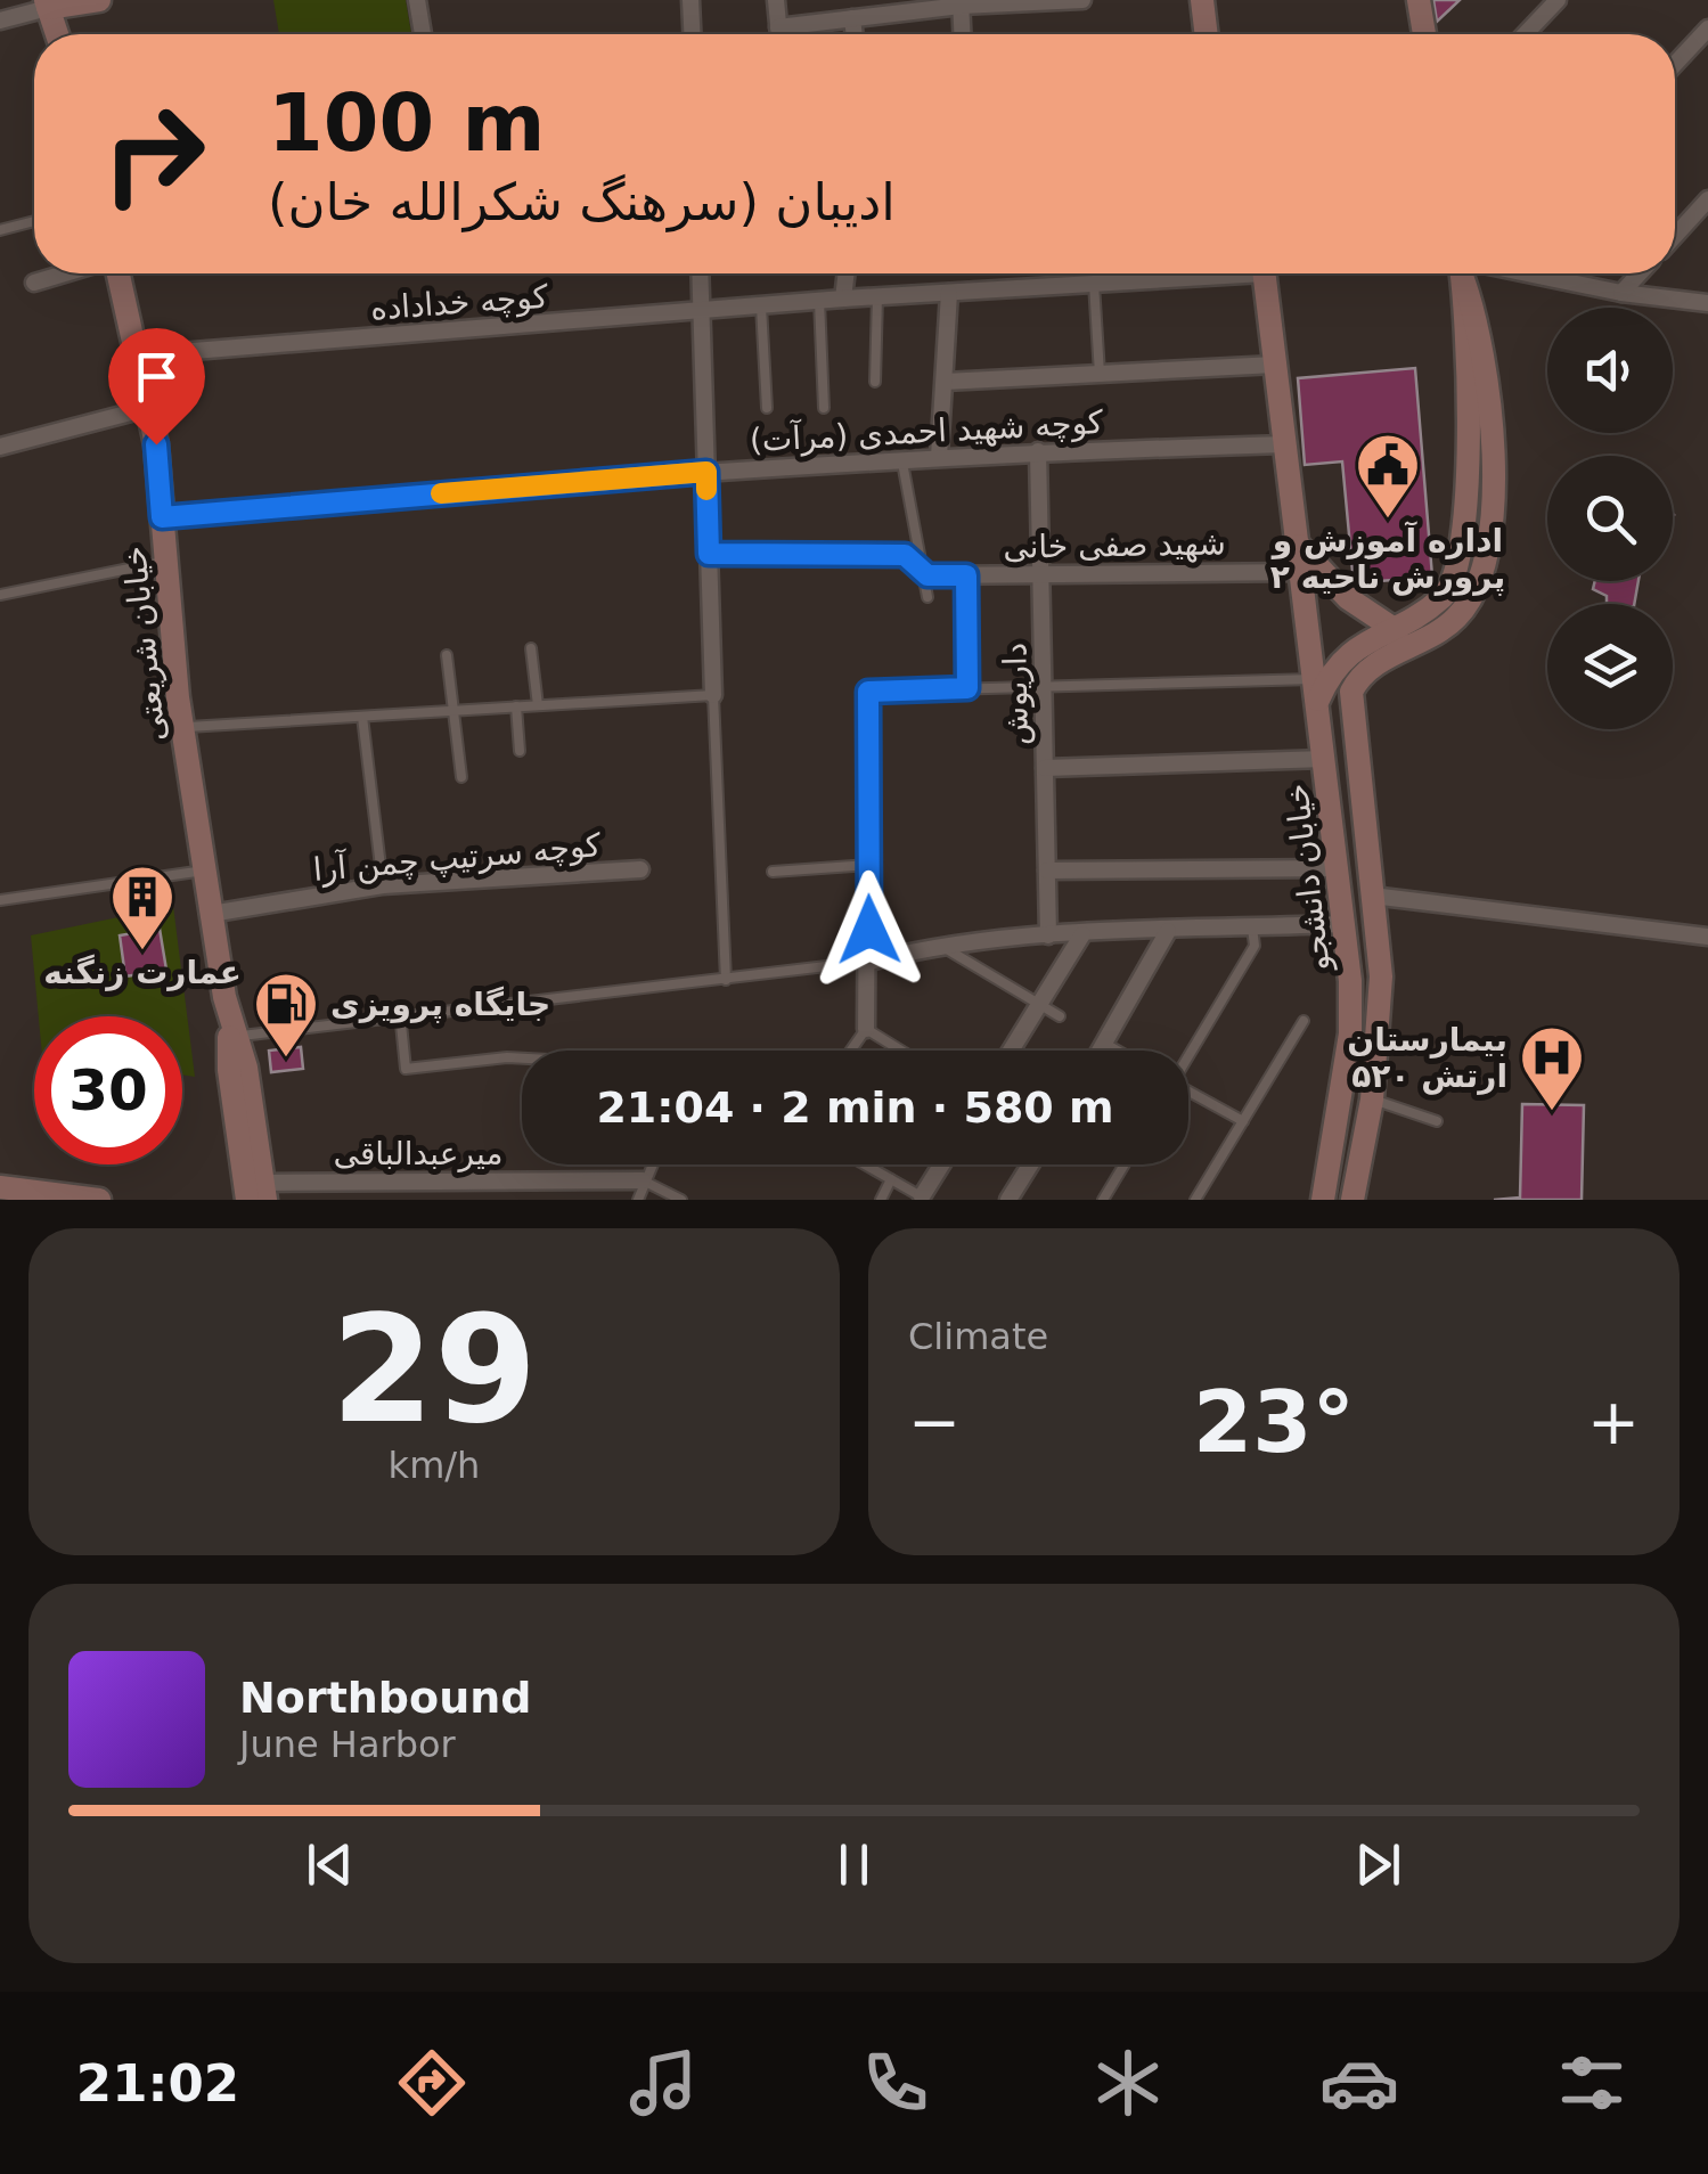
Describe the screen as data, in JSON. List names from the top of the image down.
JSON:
{
  "streets": {
    "main road": ["خیابان شریعتی", "خیابان دانشجو"],
    "street": [
      "کوچه خداداده",
      "کوچه شهید احمدی (مرآت)",
      "شهید صفی خانی",
      "داریوش",
      "کوچه سرتیپ چمن آرا",
      "میرعبدالباقی"
    ]
  },
  "crossings": [
    ["کوچه خداداده", "خیابان شریعتی"],
    ["کوچه شهید احمدی (مرآت)", "خیابان شریعتی"],
    ["کوچه شهید احمدی (مرآت)", "داریوش"],
    ["کوچه شهید احمدی (مرآت)", "خیابان دانشجو"],
    ["شهید صفی خانی", "داریوش"],
    ["شهید صفی خانی", "خیابان دانشجو"],
    ["خیابان شریعتی", "کوچه سرتیپ چمن آرا"],
    ["خیابان شریعتی", "میرعبدالباقی"]
  ],
  "places": {
    "public building": ["اداره آموزش و پرورش ناحیه ۲"],
    "building": ["عمارت زنگنه"],
    "fuel station": ["جایگاه پرویزی"],
    "hospital": ["بیمارستان ۵۲۰ ارتش"]
  },
  "page": {
    "turn": ["100 m", "ادیبان (سرهنگ شکرالله خان)"],
    "limit": "30",
    "trip": "21:04 · 2 min · 580 m",
    "tile": [
      ["29", "km/h"],
      "Climate"
    ],
    "heat": ["−", "23°", "+"],
    "song": ["Northbound", "June Harbor"],
    "tabs": "21:02"
  }
}
